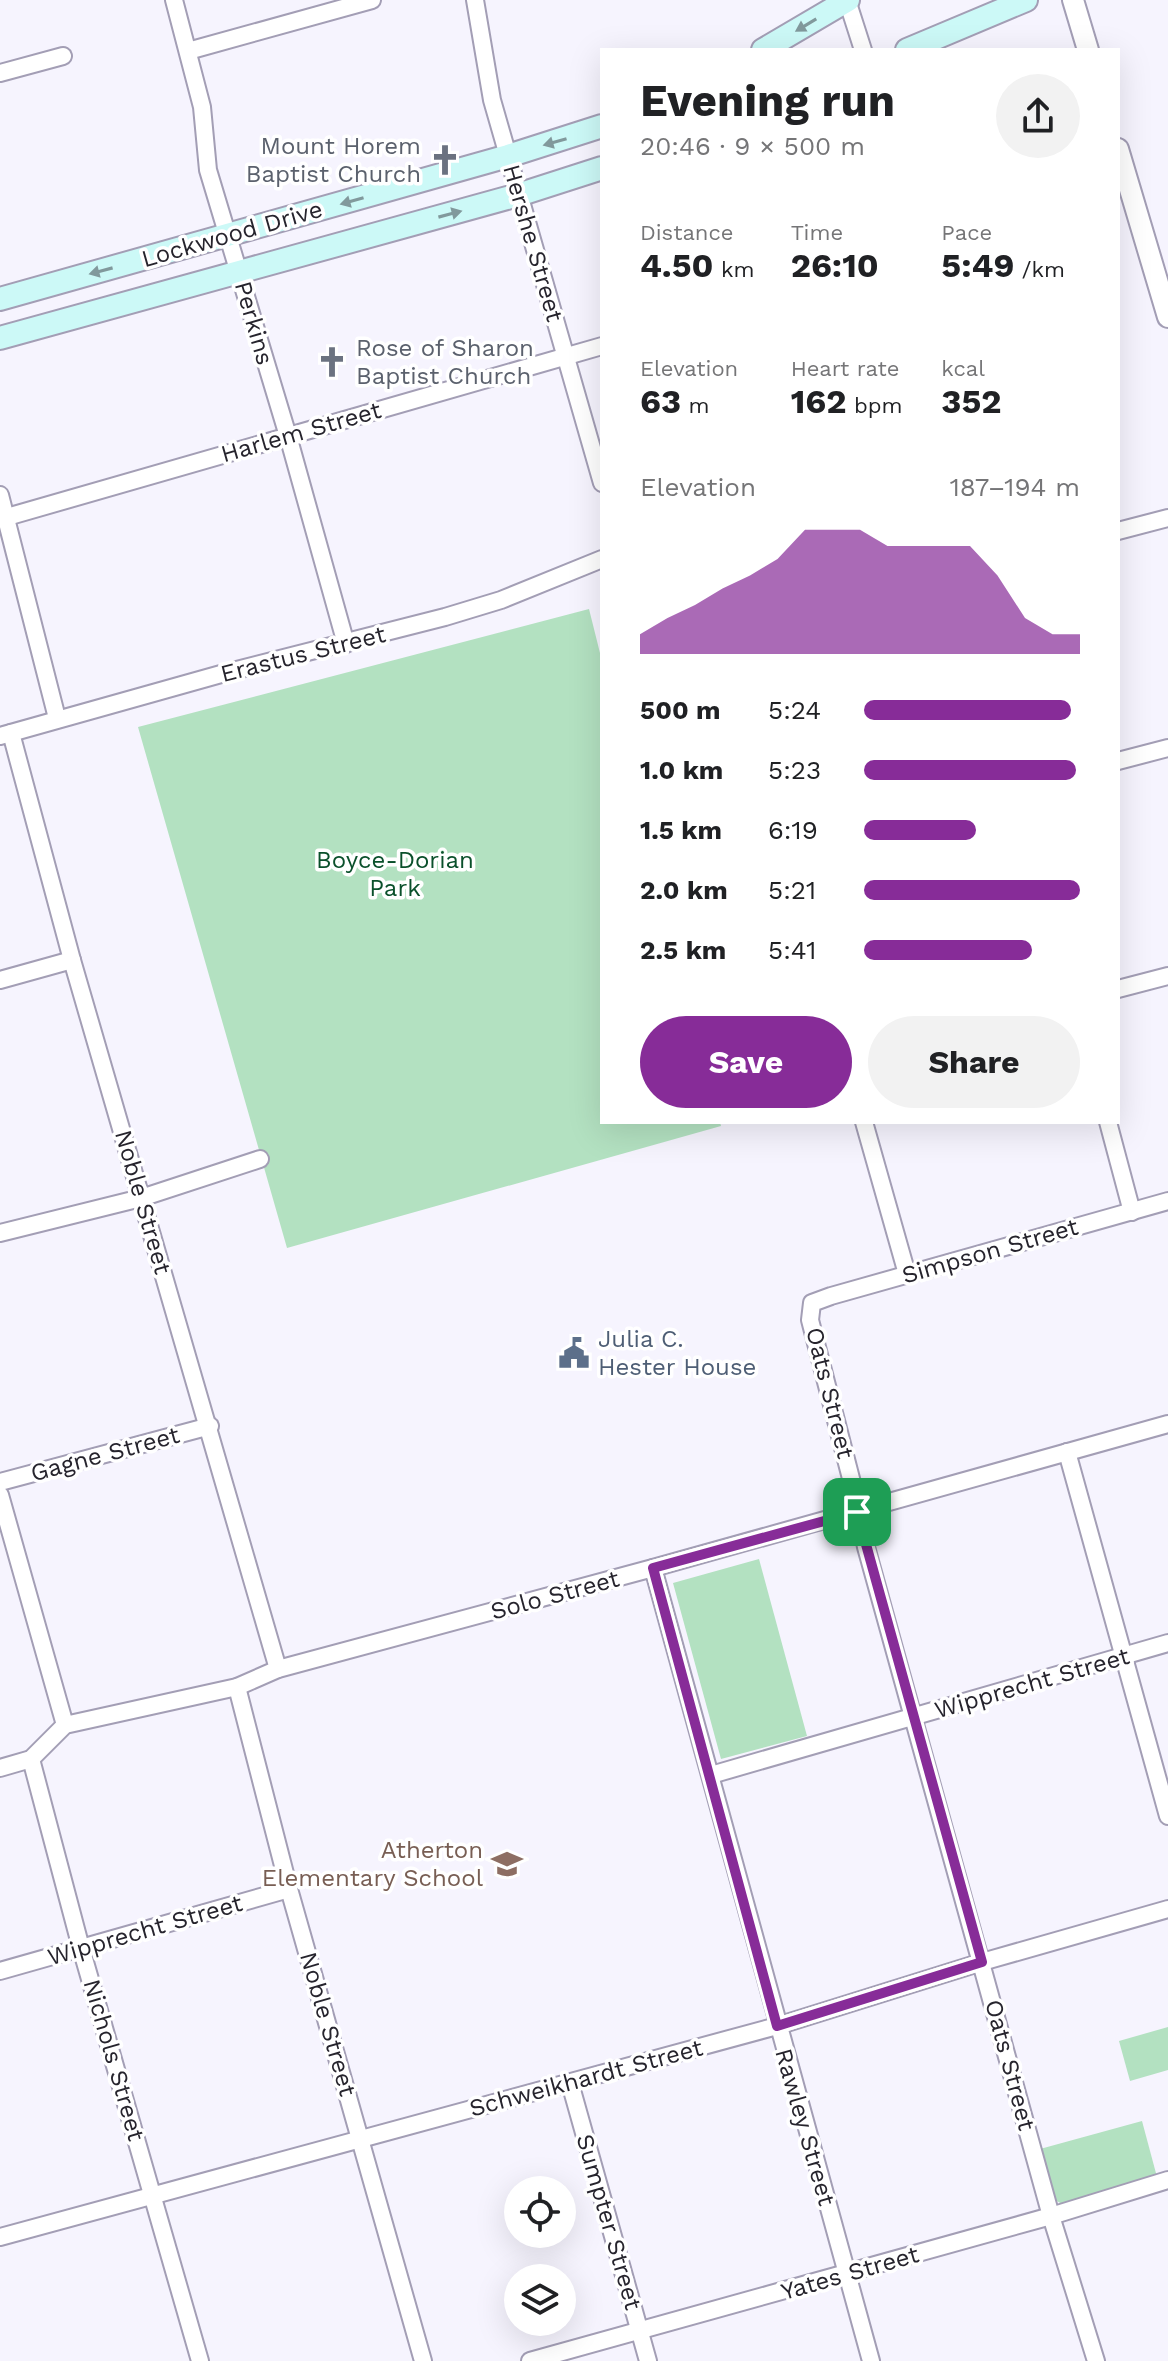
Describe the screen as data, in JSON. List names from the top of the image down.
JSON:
{
  "streets": {
    "main road": ["Lockwood Drive"],
    "street": [
      "Hershe Street",
      "Perkins",
      "Harlem Street",
      "Erastus Street",
      "Noble Street",
      "Simpson Street",
      "Oats Street",
      "Gagne Street",
      "Solo Street",
      "Wipprecht Street",
      "Nichols Street",
      "Schweikhardt Street",
      "Rawley Street",
      "Sumpter Street",
      "Yates Street"
    ]
  },
  "crossings": [
    ["Lockwood Drive", "Hershe Street"],
    ["Lockwood Drive", "Perkins"],
    ["Hershe Street", "Harlem Street"],
    ["Perkins", "Harlem Street"],
    ["Perkins", "Erastus Street"],
    ["Erastus Street", "Noble Street"],
    ["Noble Street", "Gagne Street"],
    ["Noble Street", "Solo Street"],
    ["Noble Street", "Wipprecht Street"],
    ["Noble Street", "Schweikhardt Street"],
    ["Simpson Street", "Oats Street"],
    ["Oats Street", "Solo Street"],
    ["Oats Street", "Wipprecht Street"],
    ["Oats Street", "Schweikhardt Street"],
    ["Oats Street", "Yates Street"],
    ["Solo Street", "Rawley Street"],
    ["Wipprecht Street", "Nichols Street"],
    ["Wipprecht Street", "Rawley Street"],
    ["Nichols Street", "Schweikhardt Street"],
    ["Schweikhardt Street", "Rawley Street"],
    ["Schweikhardt Street", "Sumpter Street"],
    ["Rawley Street", "Yates Street"],
    ["Sumpter Street", "Yates Street"]
  ],
  "parks": ["Boyce-Dorian Park"],
  "places": {
    "church": ["Mount Horem Baptist Church", "Rose of Sharon Baptist Church"],
    "public building": ["Julia C. Hester House"],
    "school or university": ["Atherton Elementary School"]
  },
  "page": {
    "heading": ["Evening run", "20:46 · 9 × 500 m"],
    "stats": [
      ["Distance", "4.50 km"],
      ["Time", "26:10"],
      ["Pace", "5:49 /km"],
      ["Elevation", "63 m"],
      ["Heart rate", "162 bpm"],
      ["kcal", "352"]
    ],
    "chart": ["Elevation", "187–194 m"],
    "list": [
      {
        "name": "500 m",
        "note": "5:24"
      },
      {
        "name": "1.0 km",
        "note": "5:23"
      },
      {
        "name": "1.5 km",
        "note": "6:19"
      },
      {
        "name": "2.0 km",
        "note": "5:21"
      },
      {
        "name": "2.5 km",
        "note": "5:41"
      }
    ],
    "buttons": ["Save", "Share"]
  }
}
